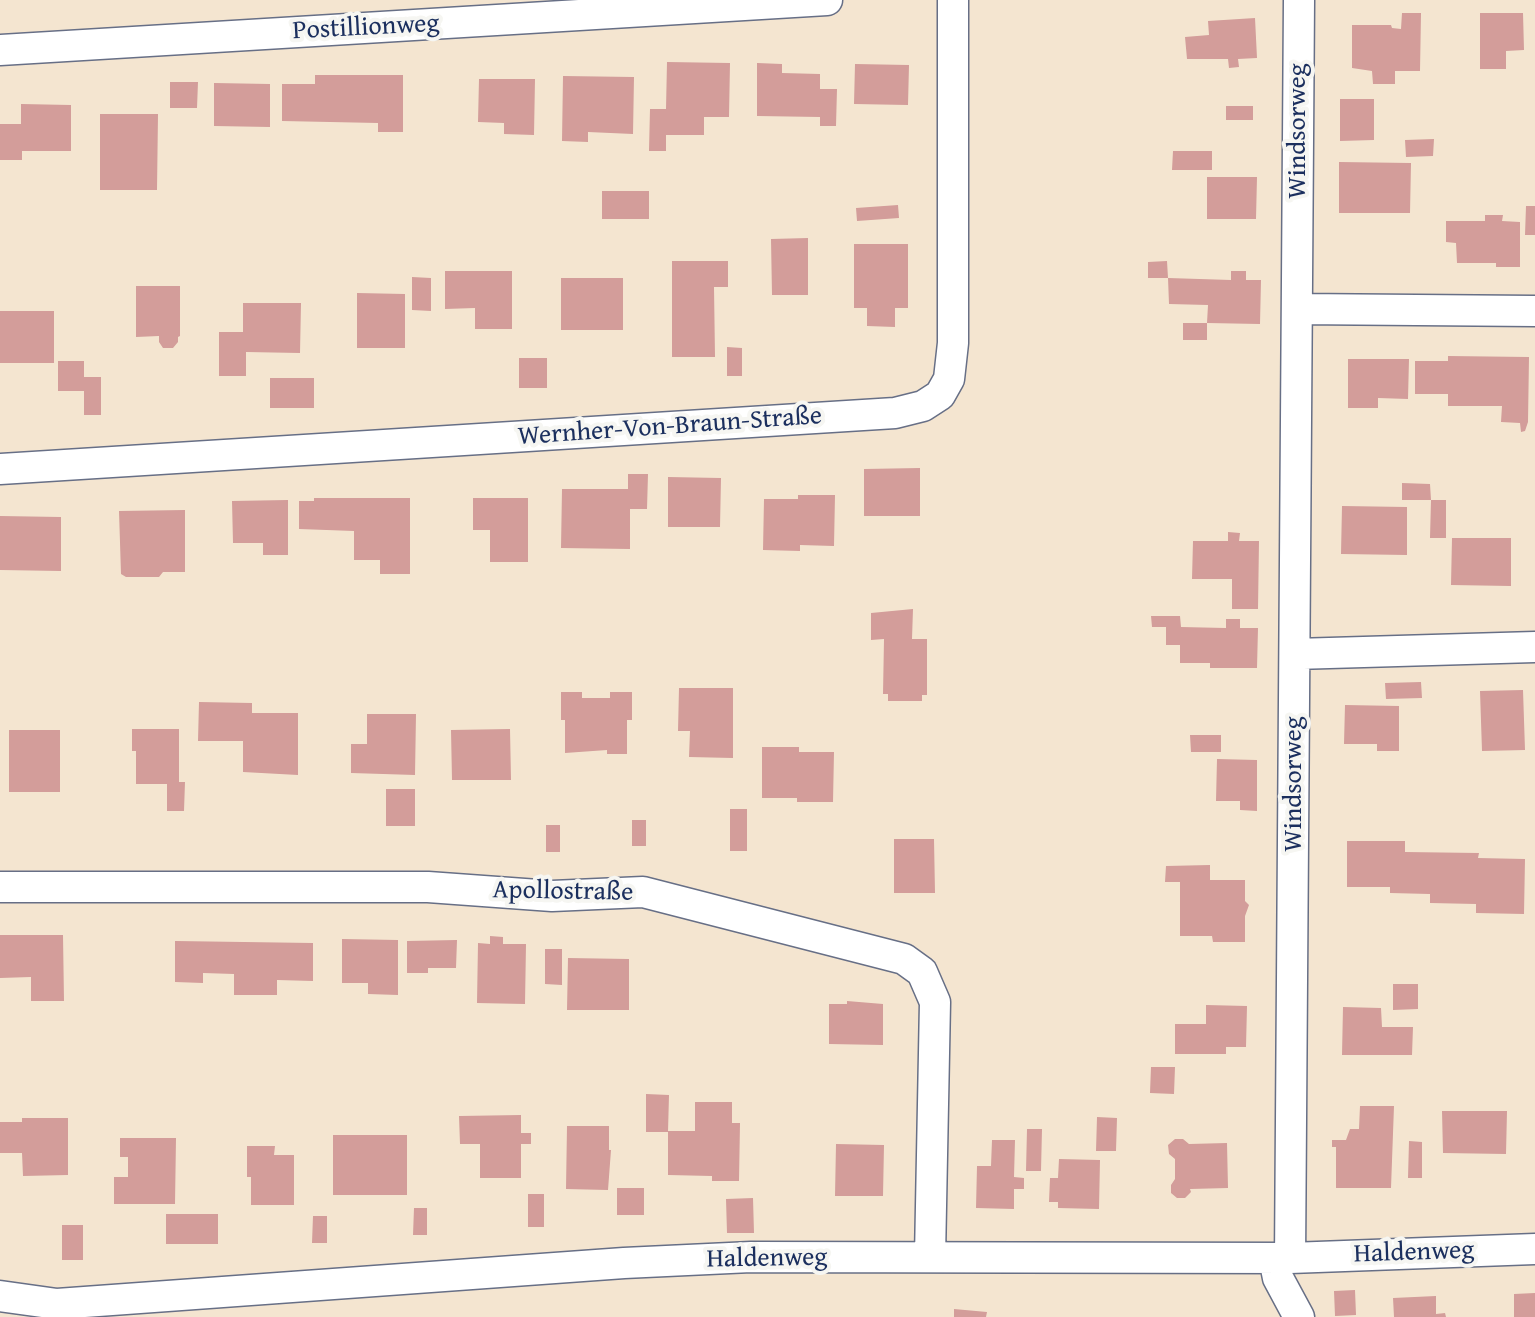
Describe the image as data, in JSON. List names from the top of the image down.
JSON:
{
  "streets": {
    "street": [
      "Postillionweg",
      "Windsorweg",
      "Wernher-Von-Braun-Straße",
      "Apollostraße",
      "Haldenweg"
    ]
  },
  "crossings": [
    ["Windsorweg", "Haldenweg"],
    ["Apollostraße", "Haldenweg"]
  ]
}
